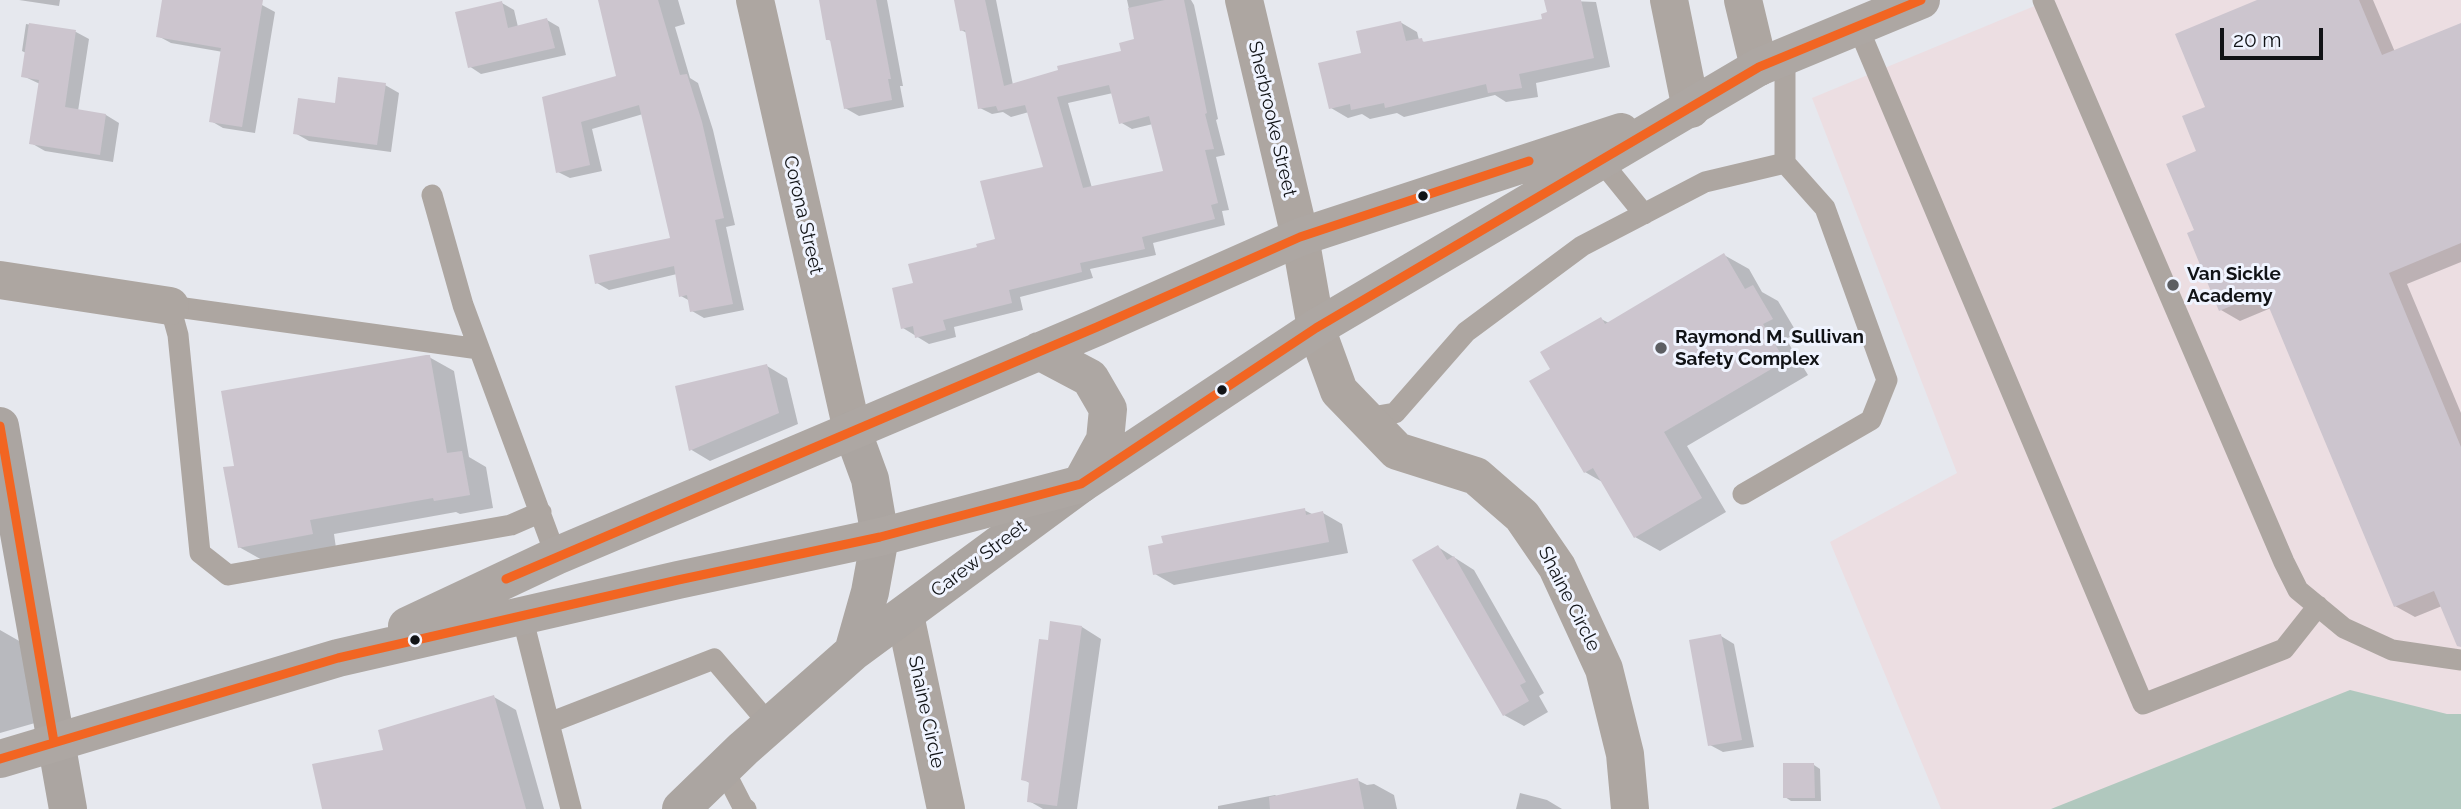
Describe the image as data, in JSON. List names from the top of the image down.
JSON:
{
  "streets": {
    "main road": ["Carew Street"],
    "street": ["Sherbrooke Street", "Corona Street", "Shaine Circle"]
  },
  "crossings": [
    ["Sherbrooke Street", "Carew Street"],
    ["Corona Street", "Carew Street"],
    ["Carew Street", "Shaine Circle"]
  ],
  "places": ["Van Sickle Academy", "Raymond M. Sullivan Safety Complex"],
  "scale_bar": "20 m"
}
